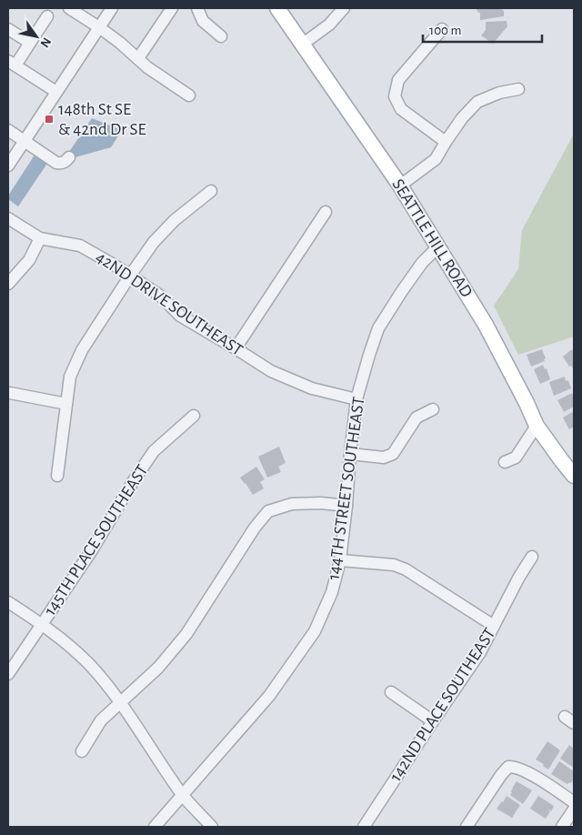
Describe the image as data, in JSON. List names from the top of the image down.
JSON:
{
  "streets": {
    "main road": ["SEATTLE HILL ROAD"],
    "street": [
      "42ND DRIVE SOUTHEAST",
      "144TH STREET SOUTHEAST",
      "145TH PLACE SOUTHEAST",
      "142ND PLACE SOUTHEAST"
    ]
  },
  "crossings": [
    ["SEATTLE HILL ROAD", "144TH STREET SOUTHEAST"],
    ["42ND DRIVE SOUTHEAST", "144TH STREET SOUTHEAST"]
  ],
  "places": {
    "transit": ["148th St SE & 42nd Dr SE"]
  },
  "scale_bar": "100 m",
  "north": "bottom right"
}
